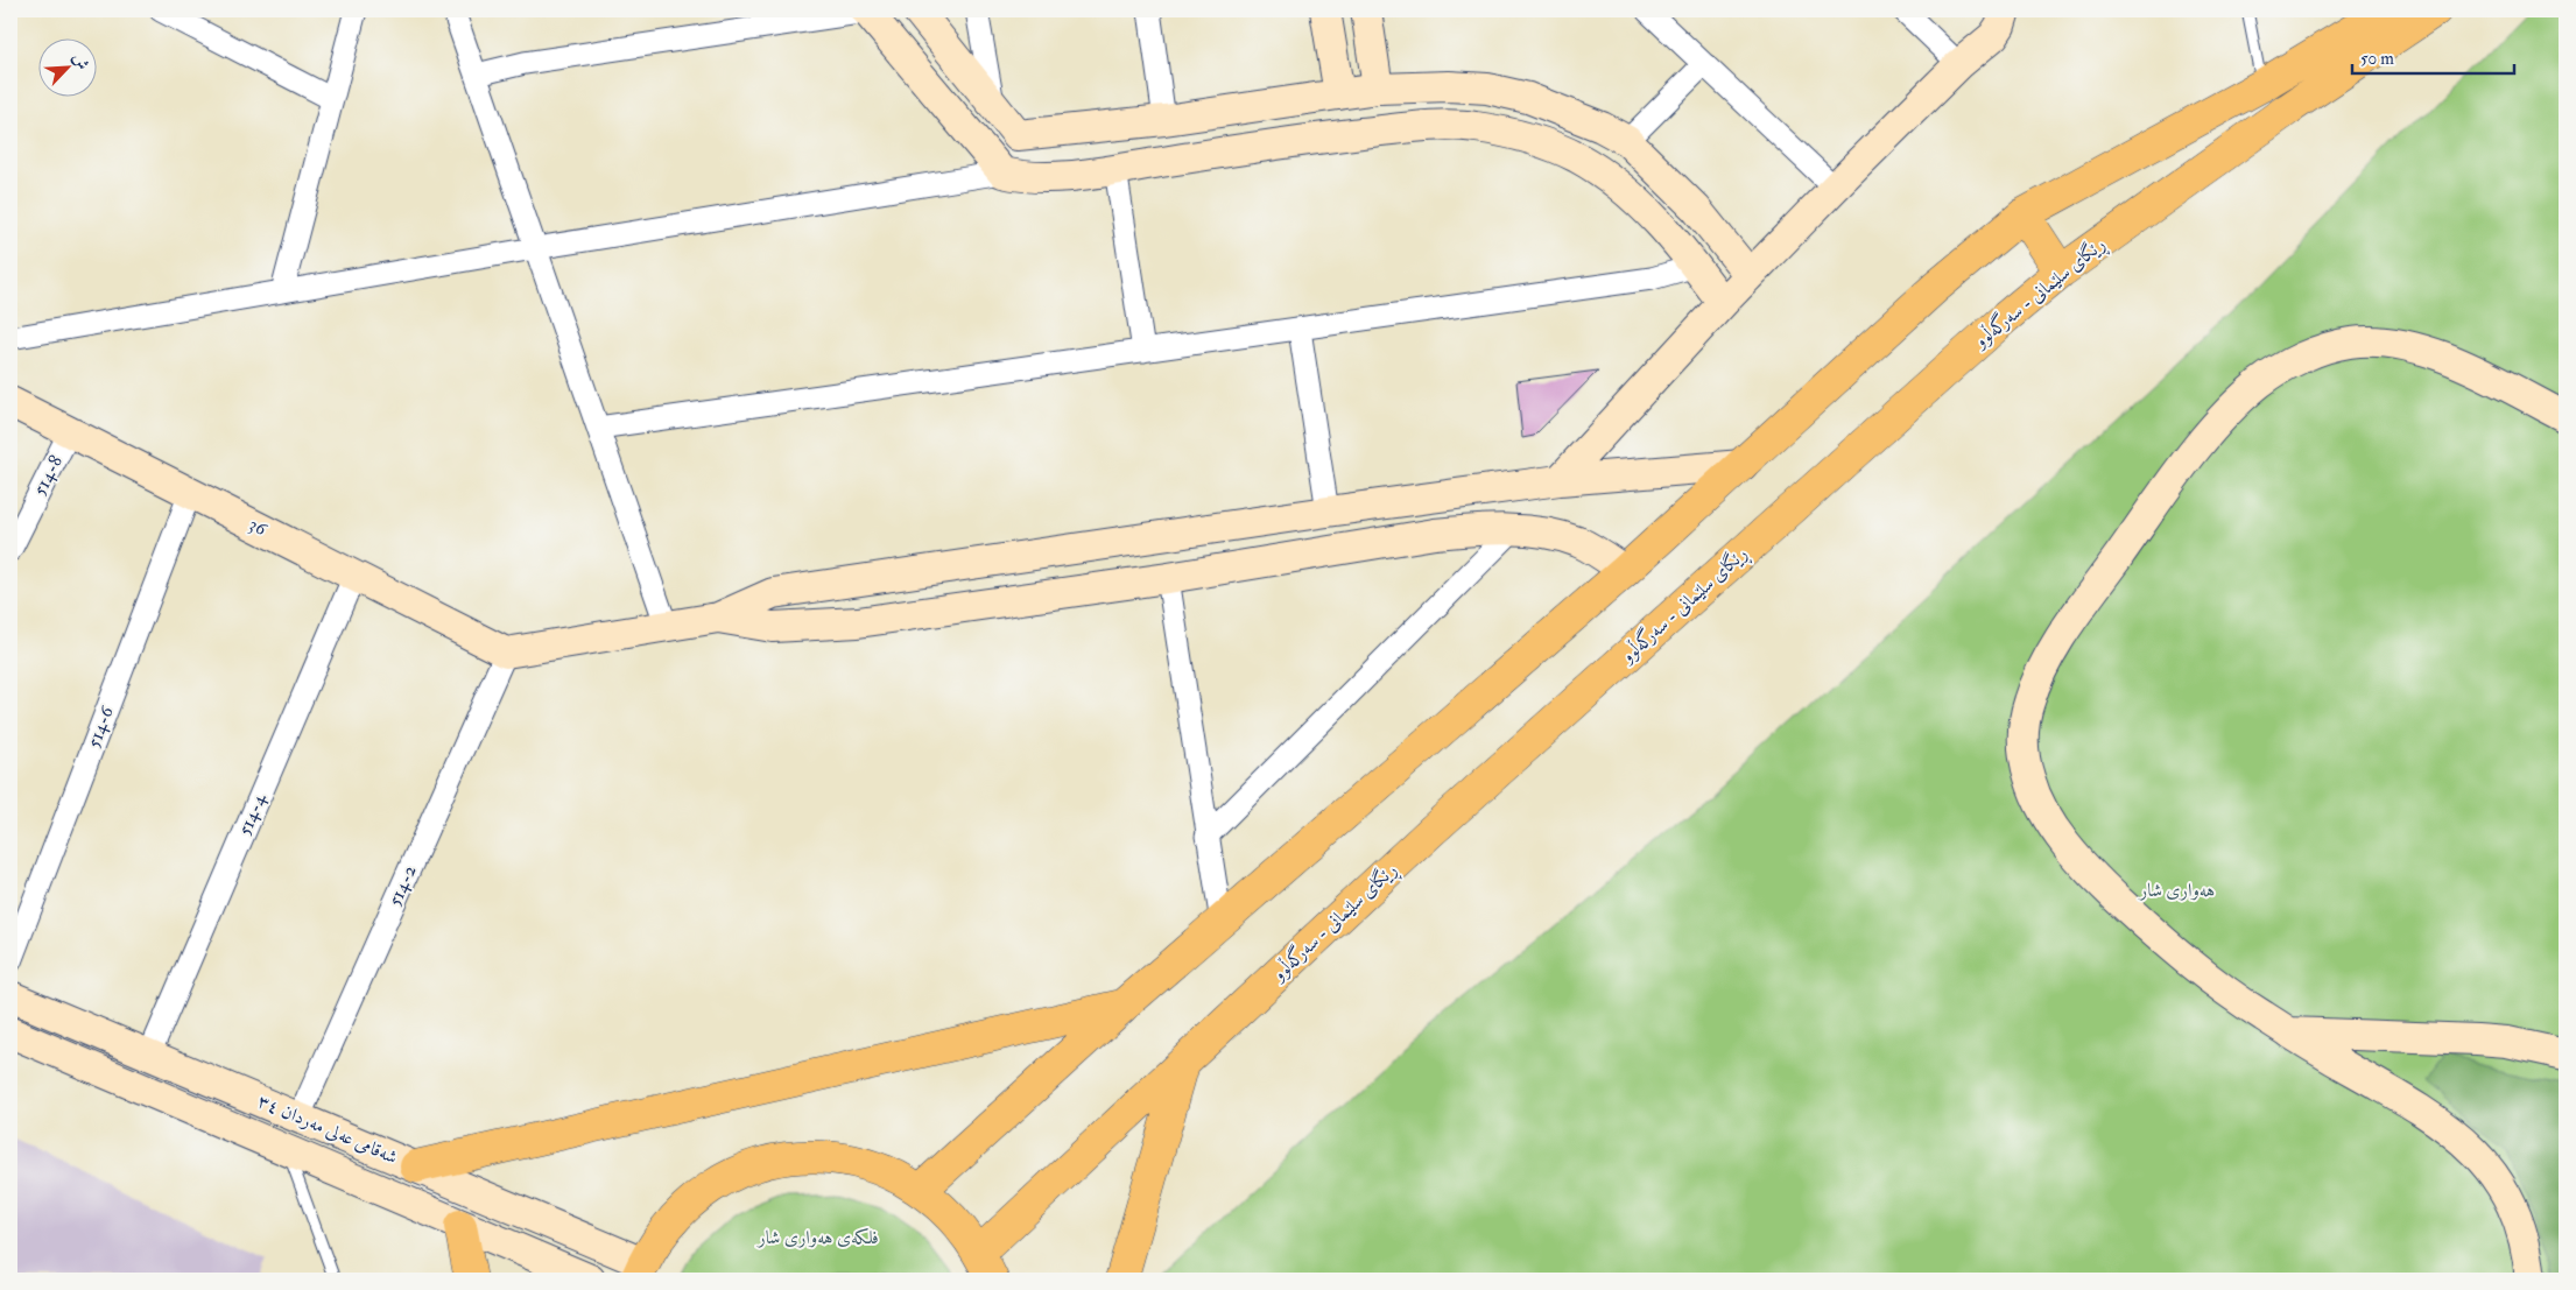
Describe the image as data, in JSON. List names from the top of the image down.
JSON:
{
  "streets": {
    "main road": ["ڕێگای سلێمانی - سەرگەڵوو"],
    "street": [
      "514-8",
      "36",
      "514-6",
      "514-4",
      "514-2",
      "شەقامی عەلی مەردان ٣٤"
    ]
  },
  "crossings": [
    ["514-8", "36"],
    ["36", "514-6"],
    ["36", "514-4"],
    ["36", "514-2"],
    ["514-4", "شەقامی عەلی مەردان ٣٤"],
    ["514-2", "شەقامی عەلی مەردان ٣٤"]
  ],
  "parks": ["هەواری شار", "فلکەی هەواری شار"],
  "scale_bar": "50 m",
  "north": "top right"
}
